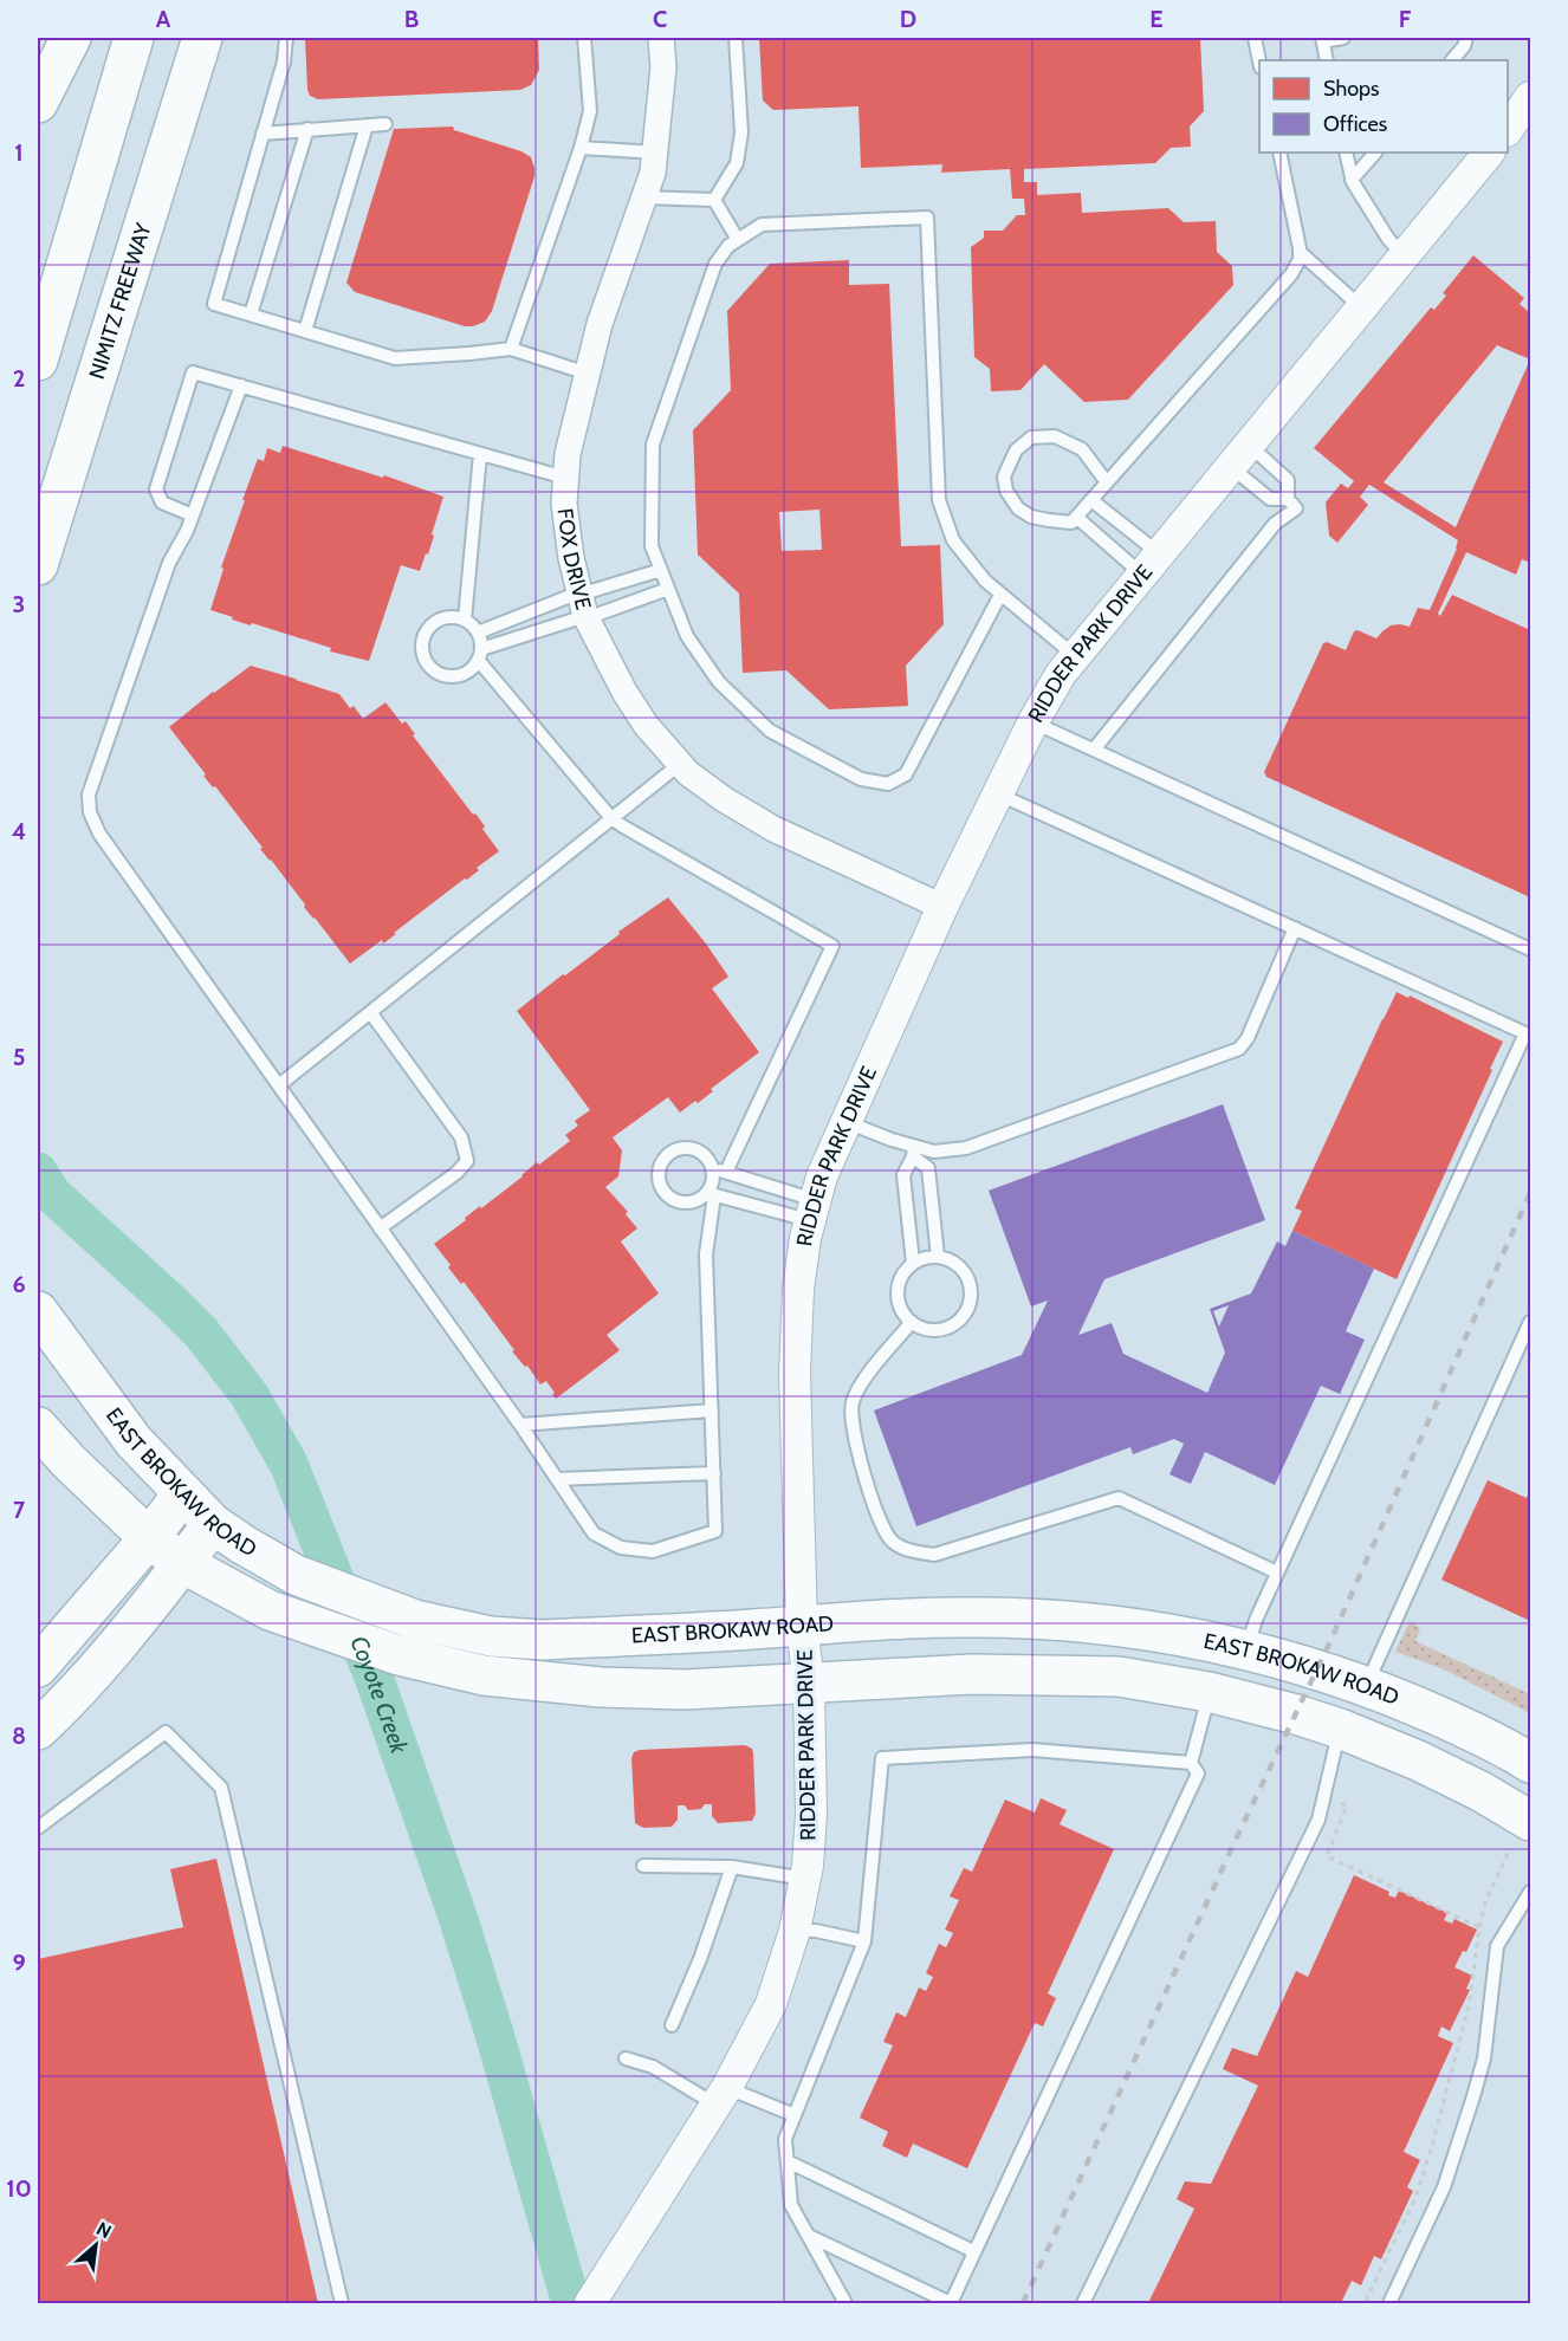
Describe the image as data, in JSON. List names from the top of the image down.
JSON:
{
  "streets": {
    "main road": ["NIMITZ FREEWAY", "EAST BROKAW ROAD"],
    "street": ["FOX DRIVE", "RIDDER PARK DRIVE"]
  },
  "crossings": [
    ["FOX DRIVE", "RIDDER PARK DRIVE"],
    ["RIDDER PARK DRIVE", "EAST BROKAW ROAD"]
  ],
  "water": ["Coyote Creek"],
  "legend": ["Shops", "Offices"],
  "north": "top right",
  "grid": {
    "columns": [
      "A",
      "B",
      "C",
      "D",
      "E",
      "F"
    ],
    "rows": [
      "1",
      "2",
      "3",
      "4",
      "5",
      "6",
      "7",
      "8",
      "9",
      "10"
    ]
  }
}
